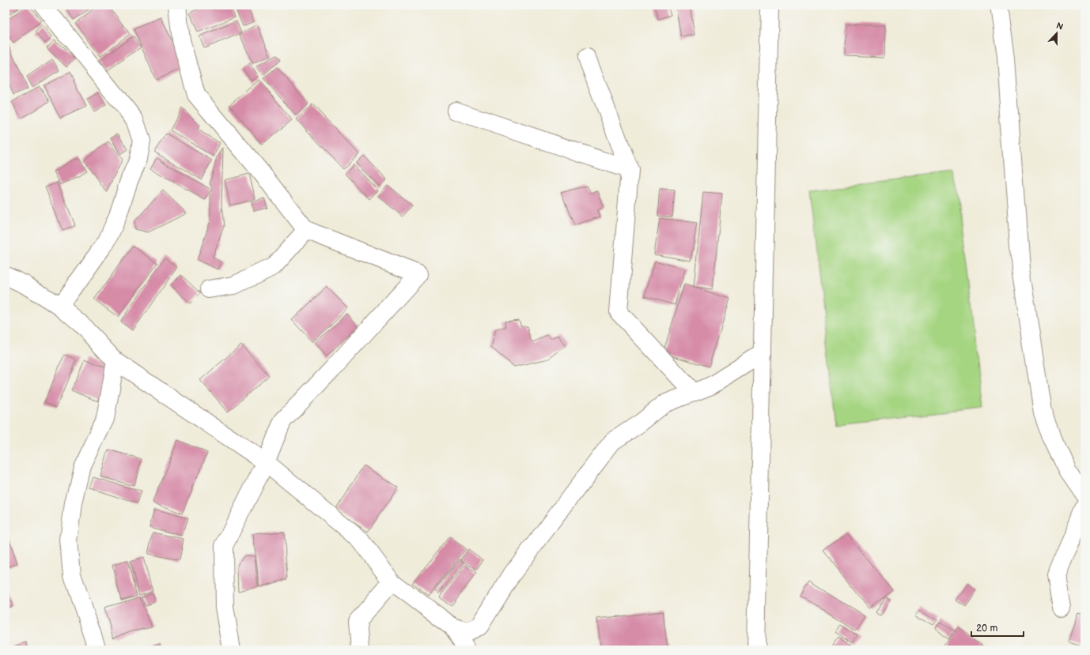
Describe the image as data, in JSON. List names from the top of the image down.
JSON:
{
  "scale_bar": "20 m",
  "north": "top"
}
